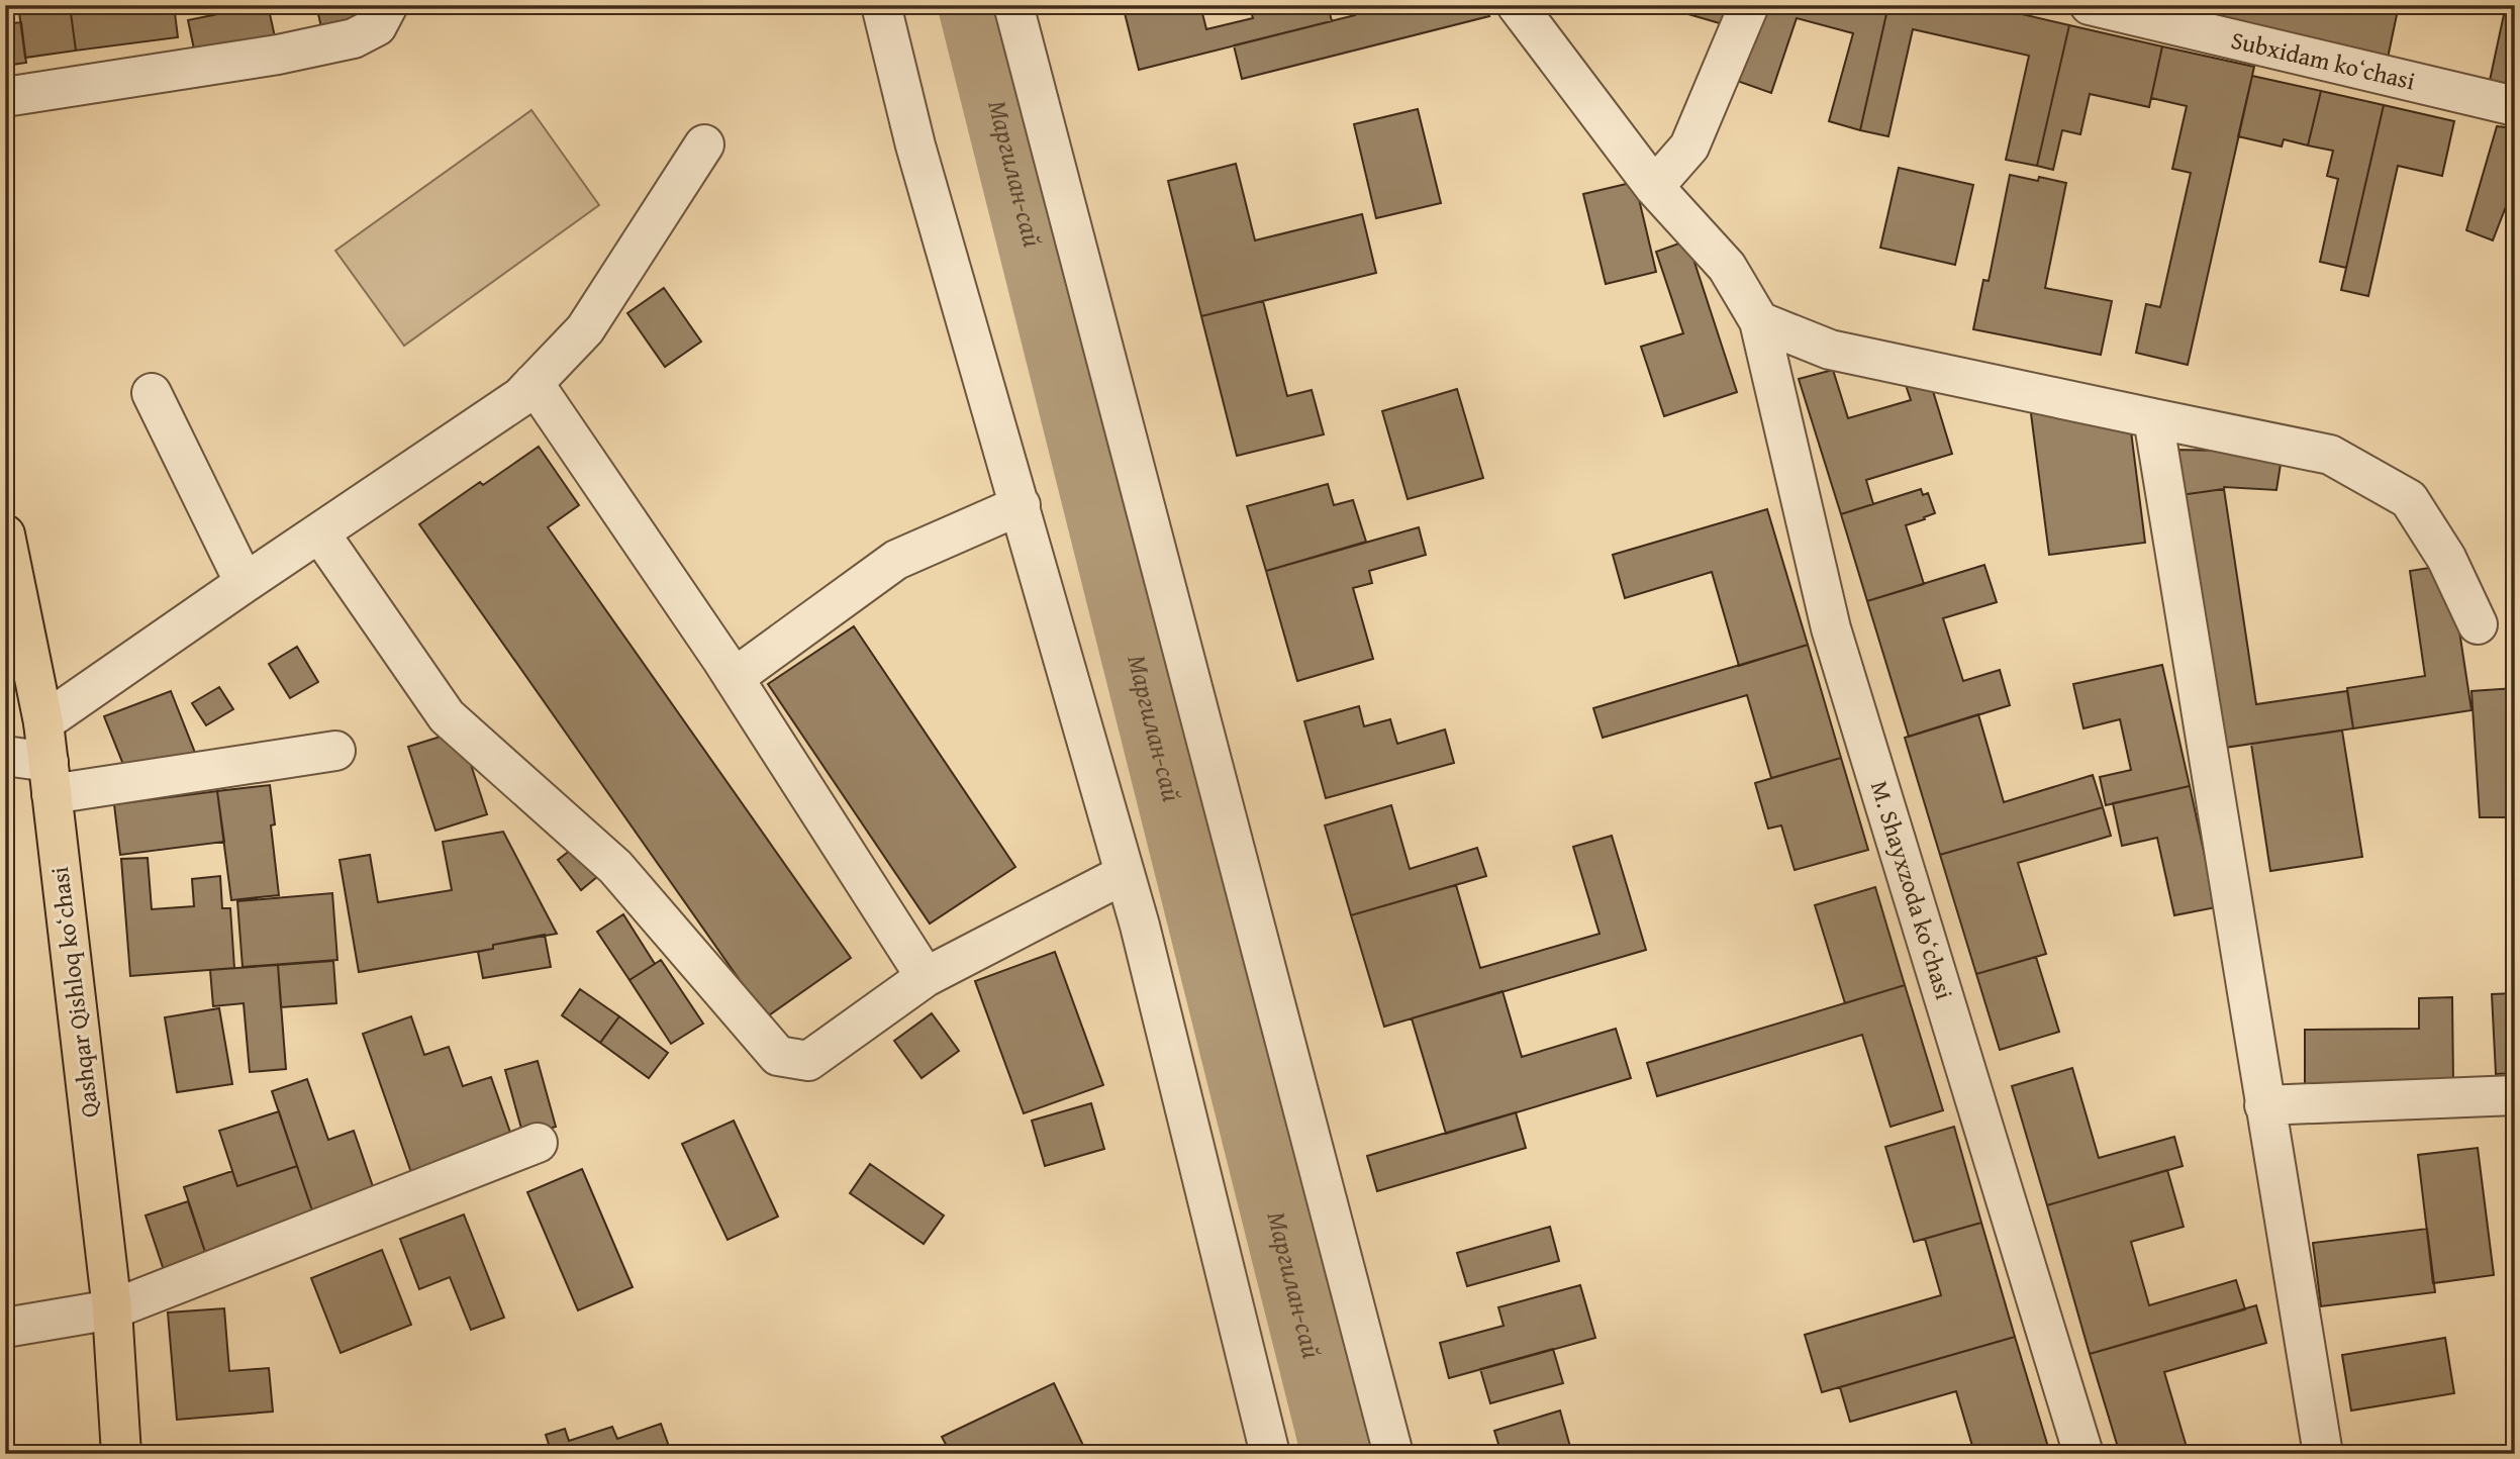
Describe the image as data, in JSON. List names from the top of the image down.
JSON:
{
  "streets": {
    "main road": ["Qashqar Qishloq koʻchasi"],
    "street": ["Subxidam koʻchasi", "M. Shayxzoda koʻchasi"]
  },
  "water": ["Маргилан-сай"]
}
